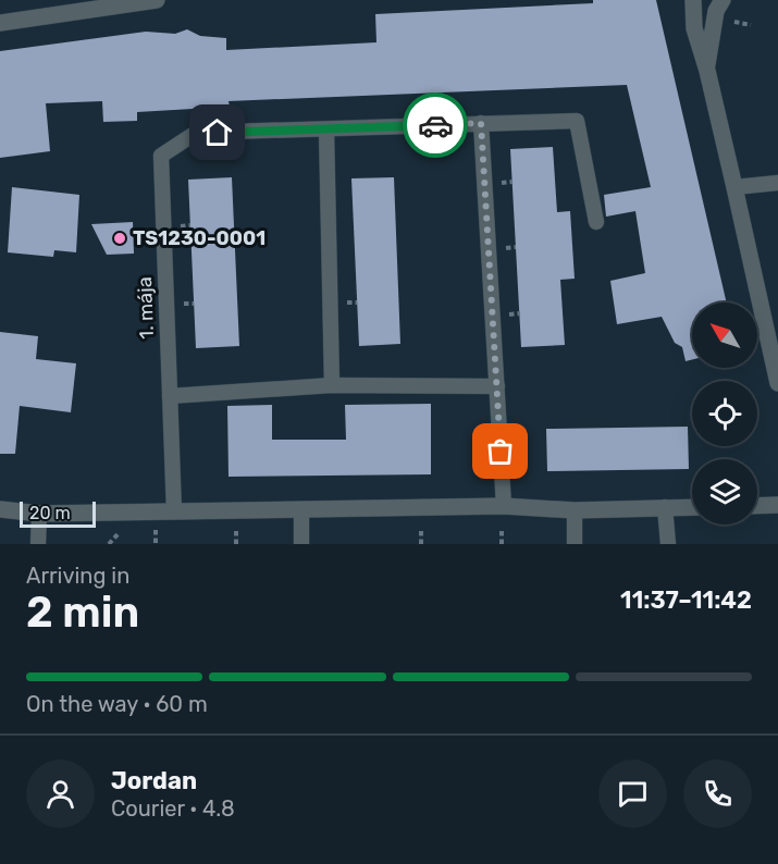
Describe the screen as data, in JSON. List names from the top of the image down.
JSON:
{
  "streets": {
    "lane": ["1. mája"]
  },
  "places": ["TS1230-0001"],
  "scale_bar": "20 m",
  "north": "top left",
  "page": {
    "scale": "20 m",
    "heading": ["2 min", "Arriving in", "11:37–11:42"],
    "panel": ["Jordan", "Courier · 4.8"],
    "bar": "On the way · 60 m"
  }
}
